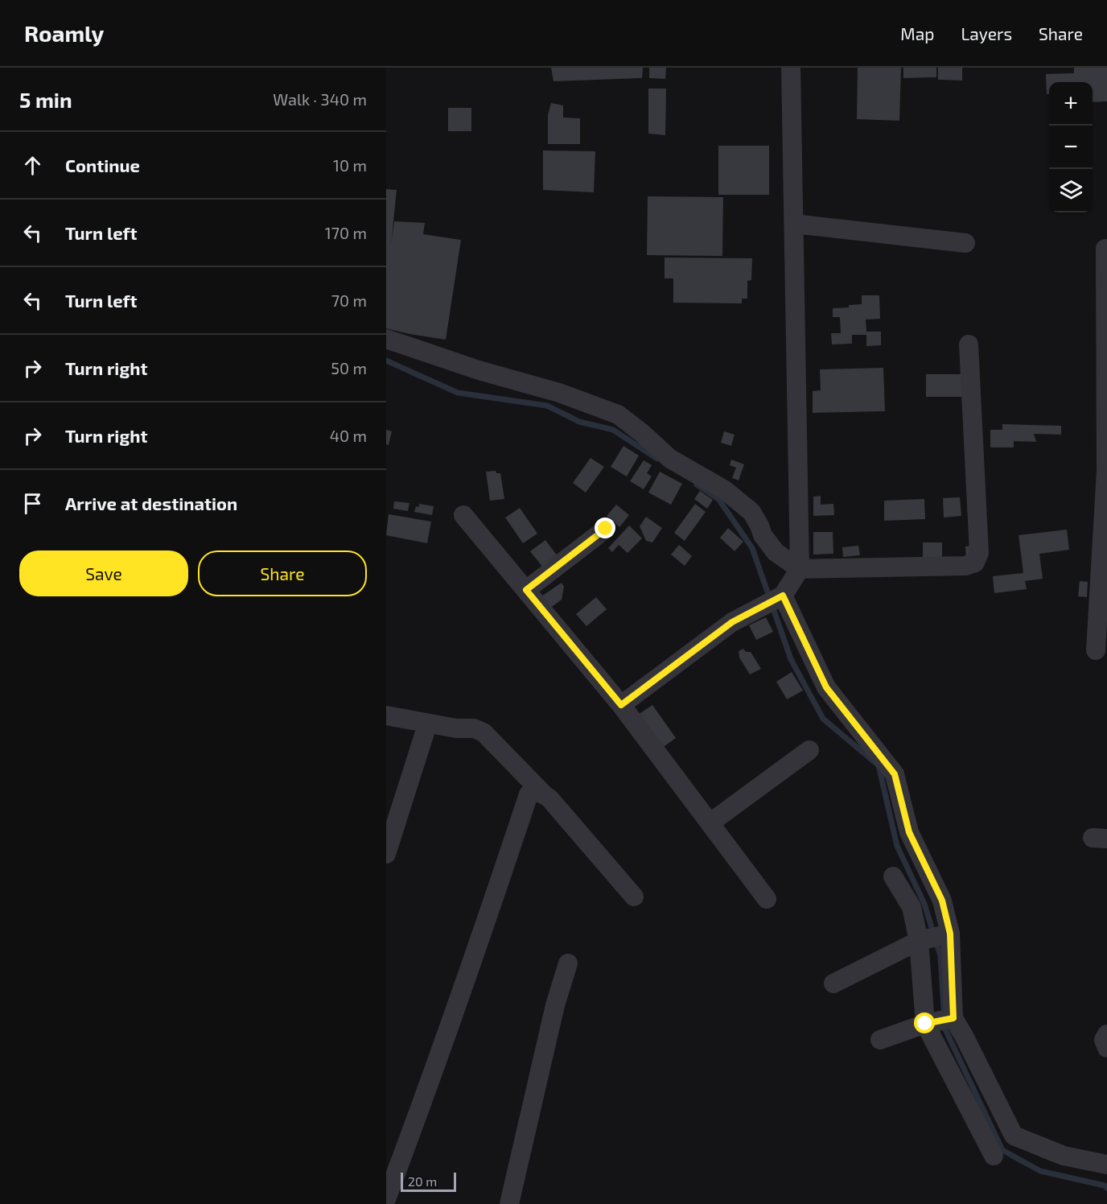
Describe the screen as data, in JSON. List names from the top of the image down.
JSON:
{
  "scale_bar": "20 m",
  "page": {
    "header": "Roamly",
    "nav": ["Map", "Layers", "Share"],
    "heading": ["5 min", "Walk · 340 m"],
    "map_buttons": ["+", "−"],
    "list": [
      ["Continue", "10 m"],
      ["Turn left", "170 m"],
      ["Turn left", "70 m"],
      ["Turn right", "50 m"],
      ["Turn right", "40 m"],
      "Arrive at destination"
    ],
    "buttons": ["Save", "Share"],
    "scale": "20 m"
  }
}
